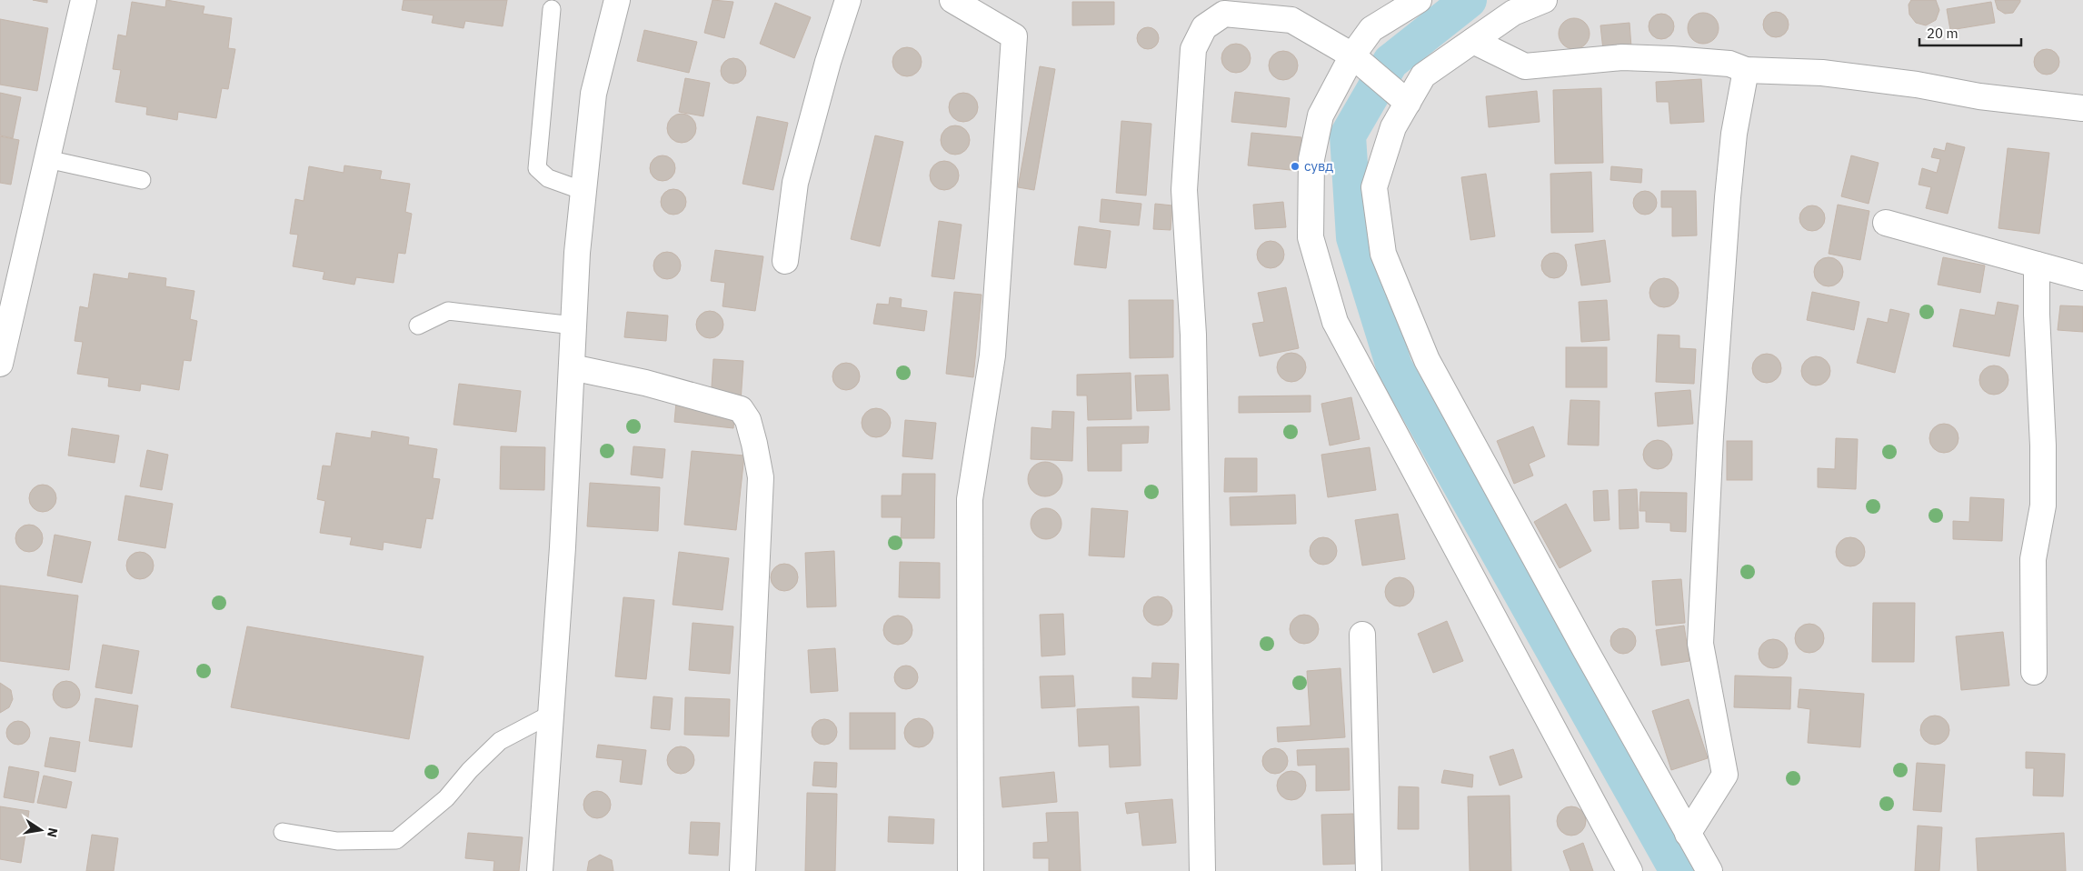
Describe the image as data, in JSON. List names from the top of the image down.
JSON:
{
  "places": ["сувд"],
  "scale_bar": "20 m",
  "north": "right"
}
